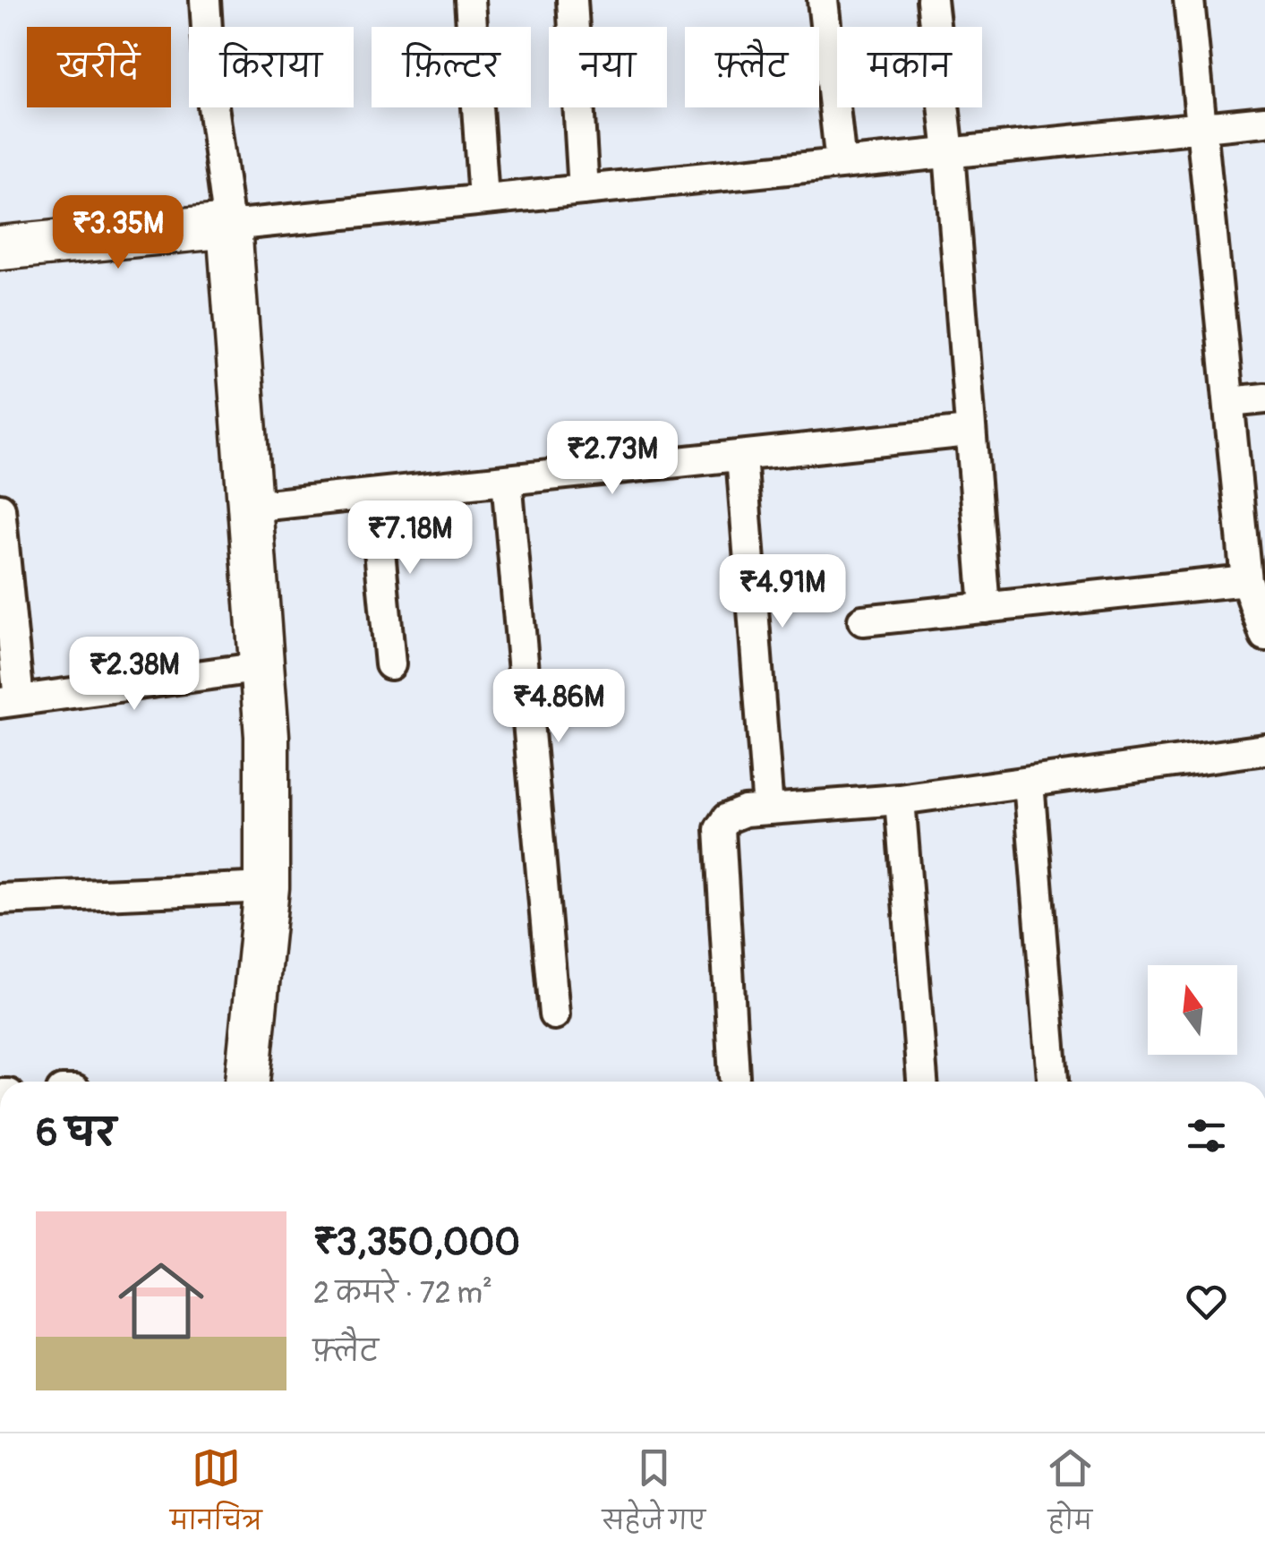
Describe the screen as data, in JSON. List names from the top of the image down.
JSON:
{
  "north": "top",
  "page": {
    "chip": [
      "खरीदें",
      "किराया",
      "फ़िल्टर",
      "नया",
      "फ़्लैट",
      "मकान"
    ],
    "price": [
      "₹3.35M",
      "₹2.73M",
      "₹7.18M",
      "₹4.91M",
      "₹2.38M",
      "₹4.86M"
    ],
    "heading": "6 घर",
    "list": [
      {
        "name": "₹3,350,000",
        "note": "2 कमरे · 72 m² · फ़्लैट"
      }
    ],
    "tabs": ["मानचित्र", "सहेजे गए", "होम"]
  }
}
